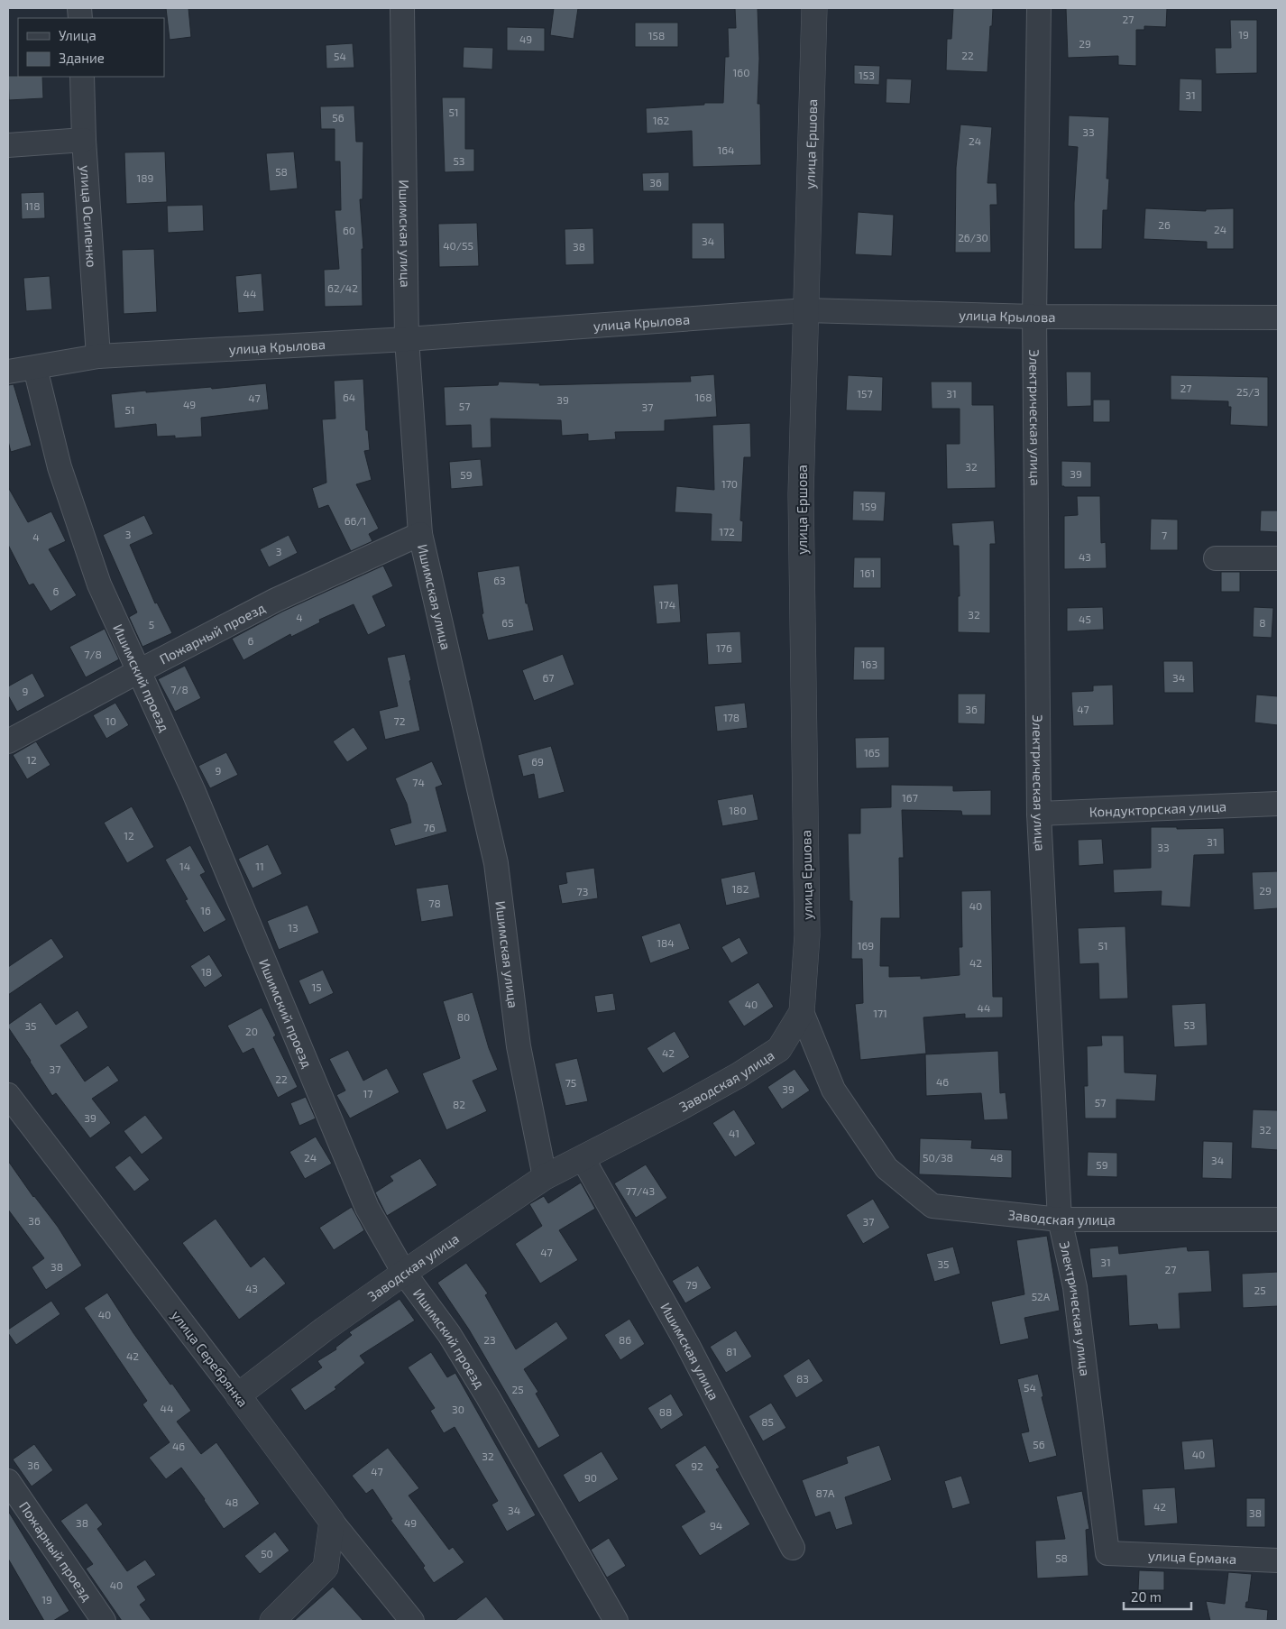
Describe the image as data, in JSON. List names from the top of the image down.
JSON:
{
  "streets": {
    "street": [
      "улица Ершова",
      "улица Осипенко",
      "Ишимская улица",
      "улица Крылова",
      "Электрическая улица",
      "Пожарный проезд",
      "Ишимский проезд",
      "Кондукторская улица",
      "Заводская улица",
      "улица Серебрянка",
      "улица Ермака"
    ]
  },
  "crossings": [
    ["улица Ершова", "улица Крылова"],
    ["улица Ершова", "Заводская улица"],
    ["улица Осипенко", "улица Крылова"],
    ["Ишимская улица", "улица Крылова"],
    ["Ишимская улица", "Пожарный проезд"],
    ["Ишимская улица", "Заводская улица"],
    ["улица Крылова", "Электрическая улица"],
    ["улица Крылова", "Ишимский проезд"],
    ["Электрическая улица", "Кондукторская улица"],
    ["Электрическая улица", "Заводская улица"],
    ["Электрическая улица", "улица Ермака"],
    ["Пожарный проезд", "Ишимский проезд"],
    ["Ишимский проезд", "Заводская улица"],
    ["Заводская улица", "улица Серебрянка"]
  ],
  "house_numbers": [
    "27",
    "19",
    "158",
    "49",
    "29",
    "22",
    "54",
    "160",
    "153",
    "31",
    "51",
    "56",
    "162",
    "33",
    "24",
    "164",
    "53",
    "58",
    "189",
    "36",
    "118",
    "26",
    "24",
    "60",
    "26/30",
    "34",
    "40/55",
    "38",
    "62/42",
    "44",
    "27",
    "25/3",
    "157",
    "31",
    "64",
    "168",
    "47",
    "39",
    "49",
    "57",
    "37",
    "51",
    "32",
    "39",
    "59",
    "170",
    "159",
    "66/1",
    "172",
    "3",
    "7",
    "4",
    "3",
    "43",
    "161",
    "63",
    "6",
    "174",
    "32",
    "4",
    "45",
    "65",
    "8",
    "5",
    "6",
    "176",
    "7/8",
    "163",
    "67",
    "34",
    "7/8",
    "9",
    "36",
    "47",
    "178",
    "10",
    "72",
    "165",
    "12",
    "69",
    "9",
    "74",
    "167",
    "180",
    "76",
    "12",
    "31",
    "33",
    "14",
    "11",
    "182",
    "29",
    "73",
    "78",
    "40",
    "16",
    "13",
    "184",
    "169",
    "51",
    "42",
    "18",
    "15",
    "40",
    "44",
    "171",
    "80",
    "53",
    "35",
    "20",
    "42",
    "37",
    "22",
    "46",
    "75",
    "39",
    "17",
    "57",
    "82",
    "39",
    "32",
    "41",
    "24",
    "50/38",
    "48",
    "34",
    "59",
    "77/43",
    "36",
    "37",
    "47",
    "31",
    "35",
    "38",
    "27",
    "79",
    "43",
    "25",
    "52А",
    "40",
    "23",
    "86",
    "81",
    "42",
    "83",
    "54",
    "25",
    "44",
    "30",
    "88",
    "85",
    "56",
    "46",
    "40",
    "32",
    "36",
    "92",
    "47",
    "90",
    "87А",
    "48",
    "42",
    "34",
    "38",
    "38",
    "49",
    "94",
    "50",
    "58",
    "40",
    "19"
  ],
  "legend": ["Улица", "Здание"],
  "scale_bar": "20 m"
}
